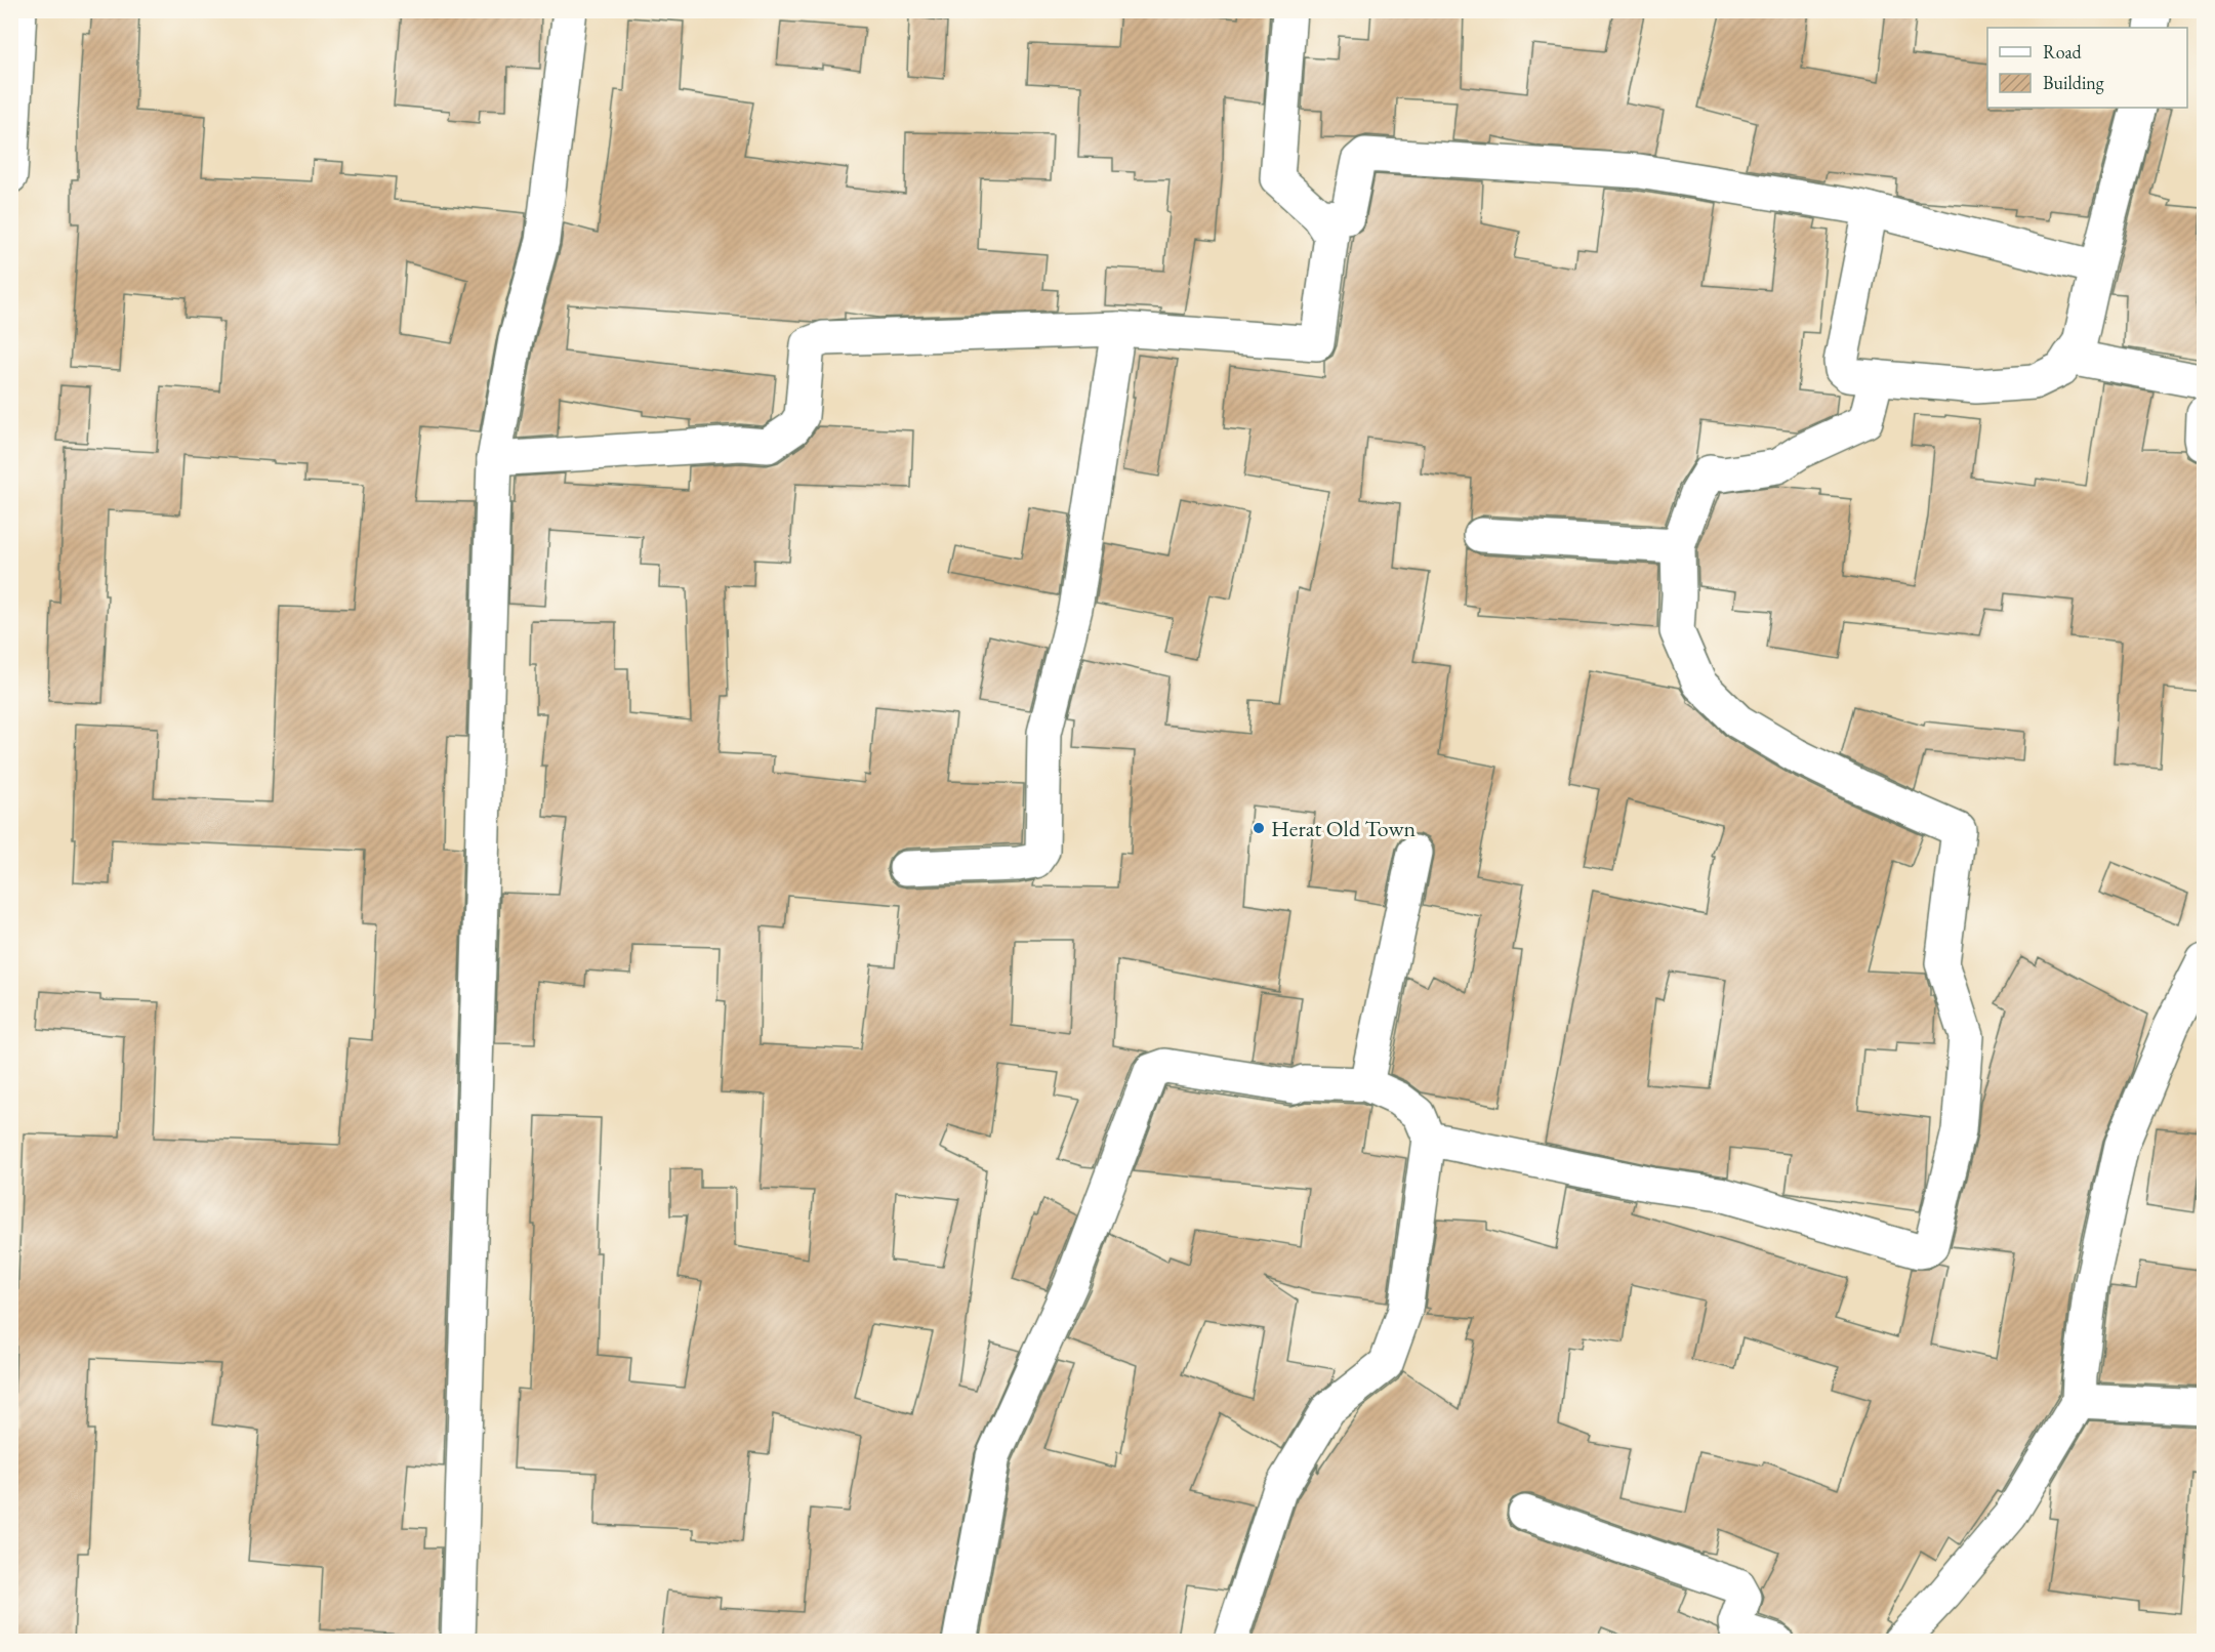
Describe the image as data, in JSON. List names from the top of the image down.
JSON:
{
  "places": ["Herat Old Town"],
  "legend": ["Road", "Building"]
}
